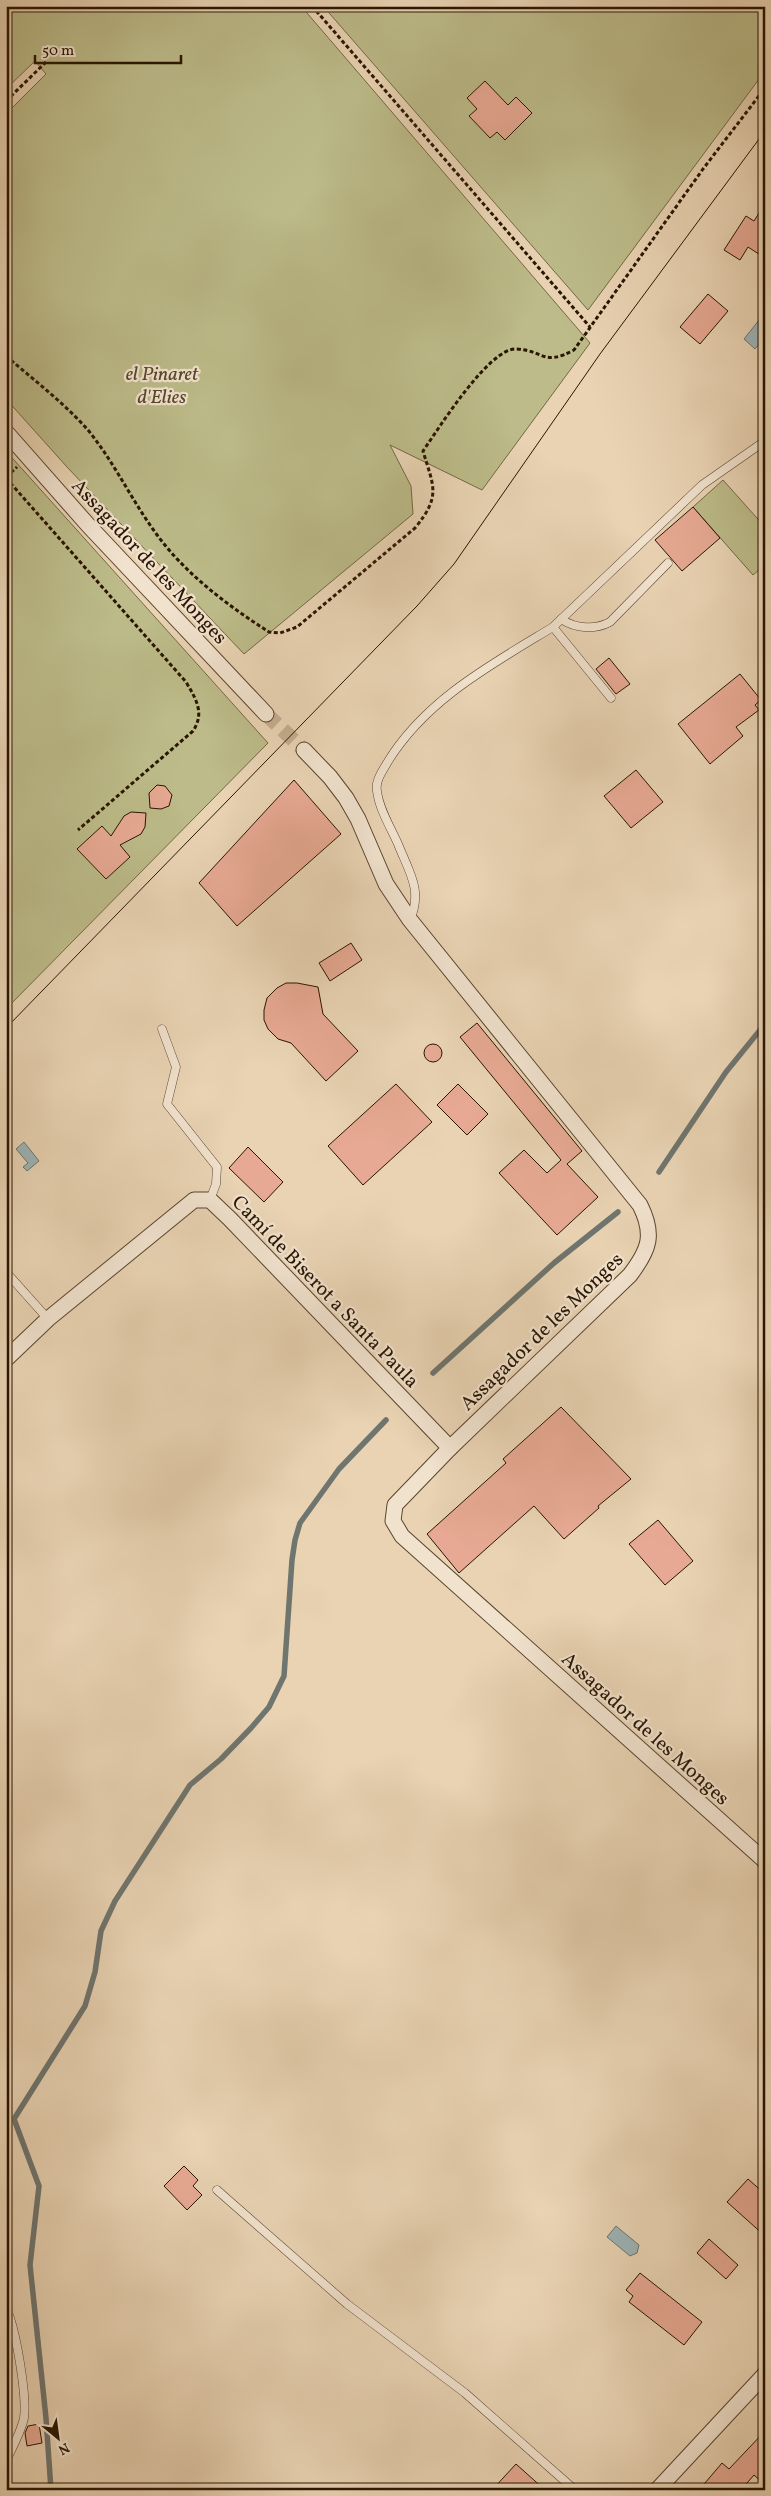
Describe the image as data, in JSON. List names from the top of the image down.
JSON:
{
  "streets": {
    "street": ["Assagador de les Monges", "Camí de Biserot a Santa Paula"]
  },
  "crossings": [
    ["Assagador de les Monges", "Camí de Biserot a Santa Paula"]
  ],
  "parks": ["el Pinaret d'Elies"],
  "scale_bar": "50 m",
  "north": "bottom right"
}
